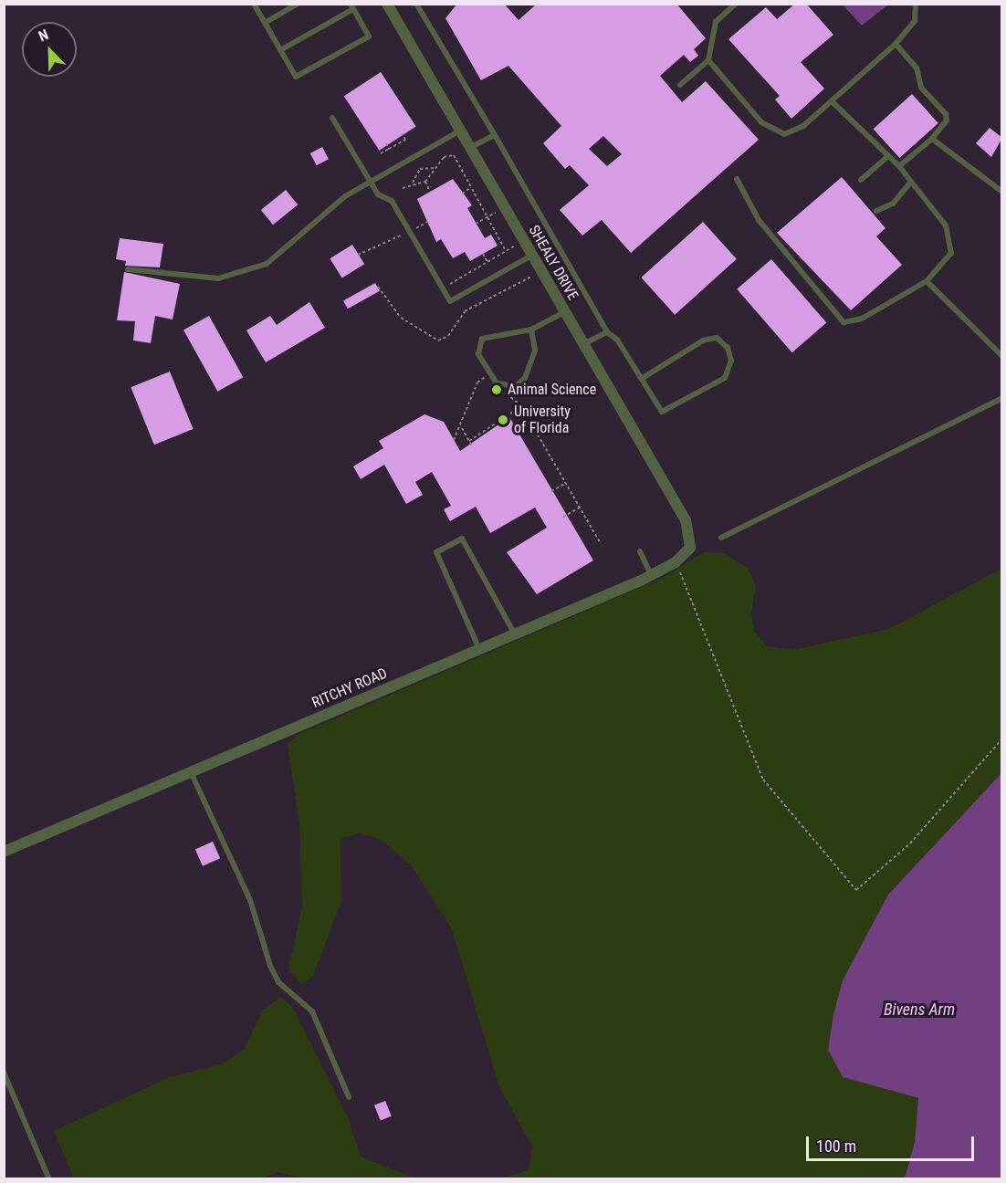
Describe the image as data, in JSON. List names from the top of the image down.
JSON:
{
  "streets": {
    "street": ["SHEALY DRIVE", "RITCHY ROAD"]
  },
  "crossings": [
    ["SHEALY DRIVE", "RITCHY ROAD"]
  ],
  "water": ["Bivens Arm"],
  "places": ["Animal Science", "University of Florida"],
  "scale_bar": "100 m",
  "north": "top left"
}
